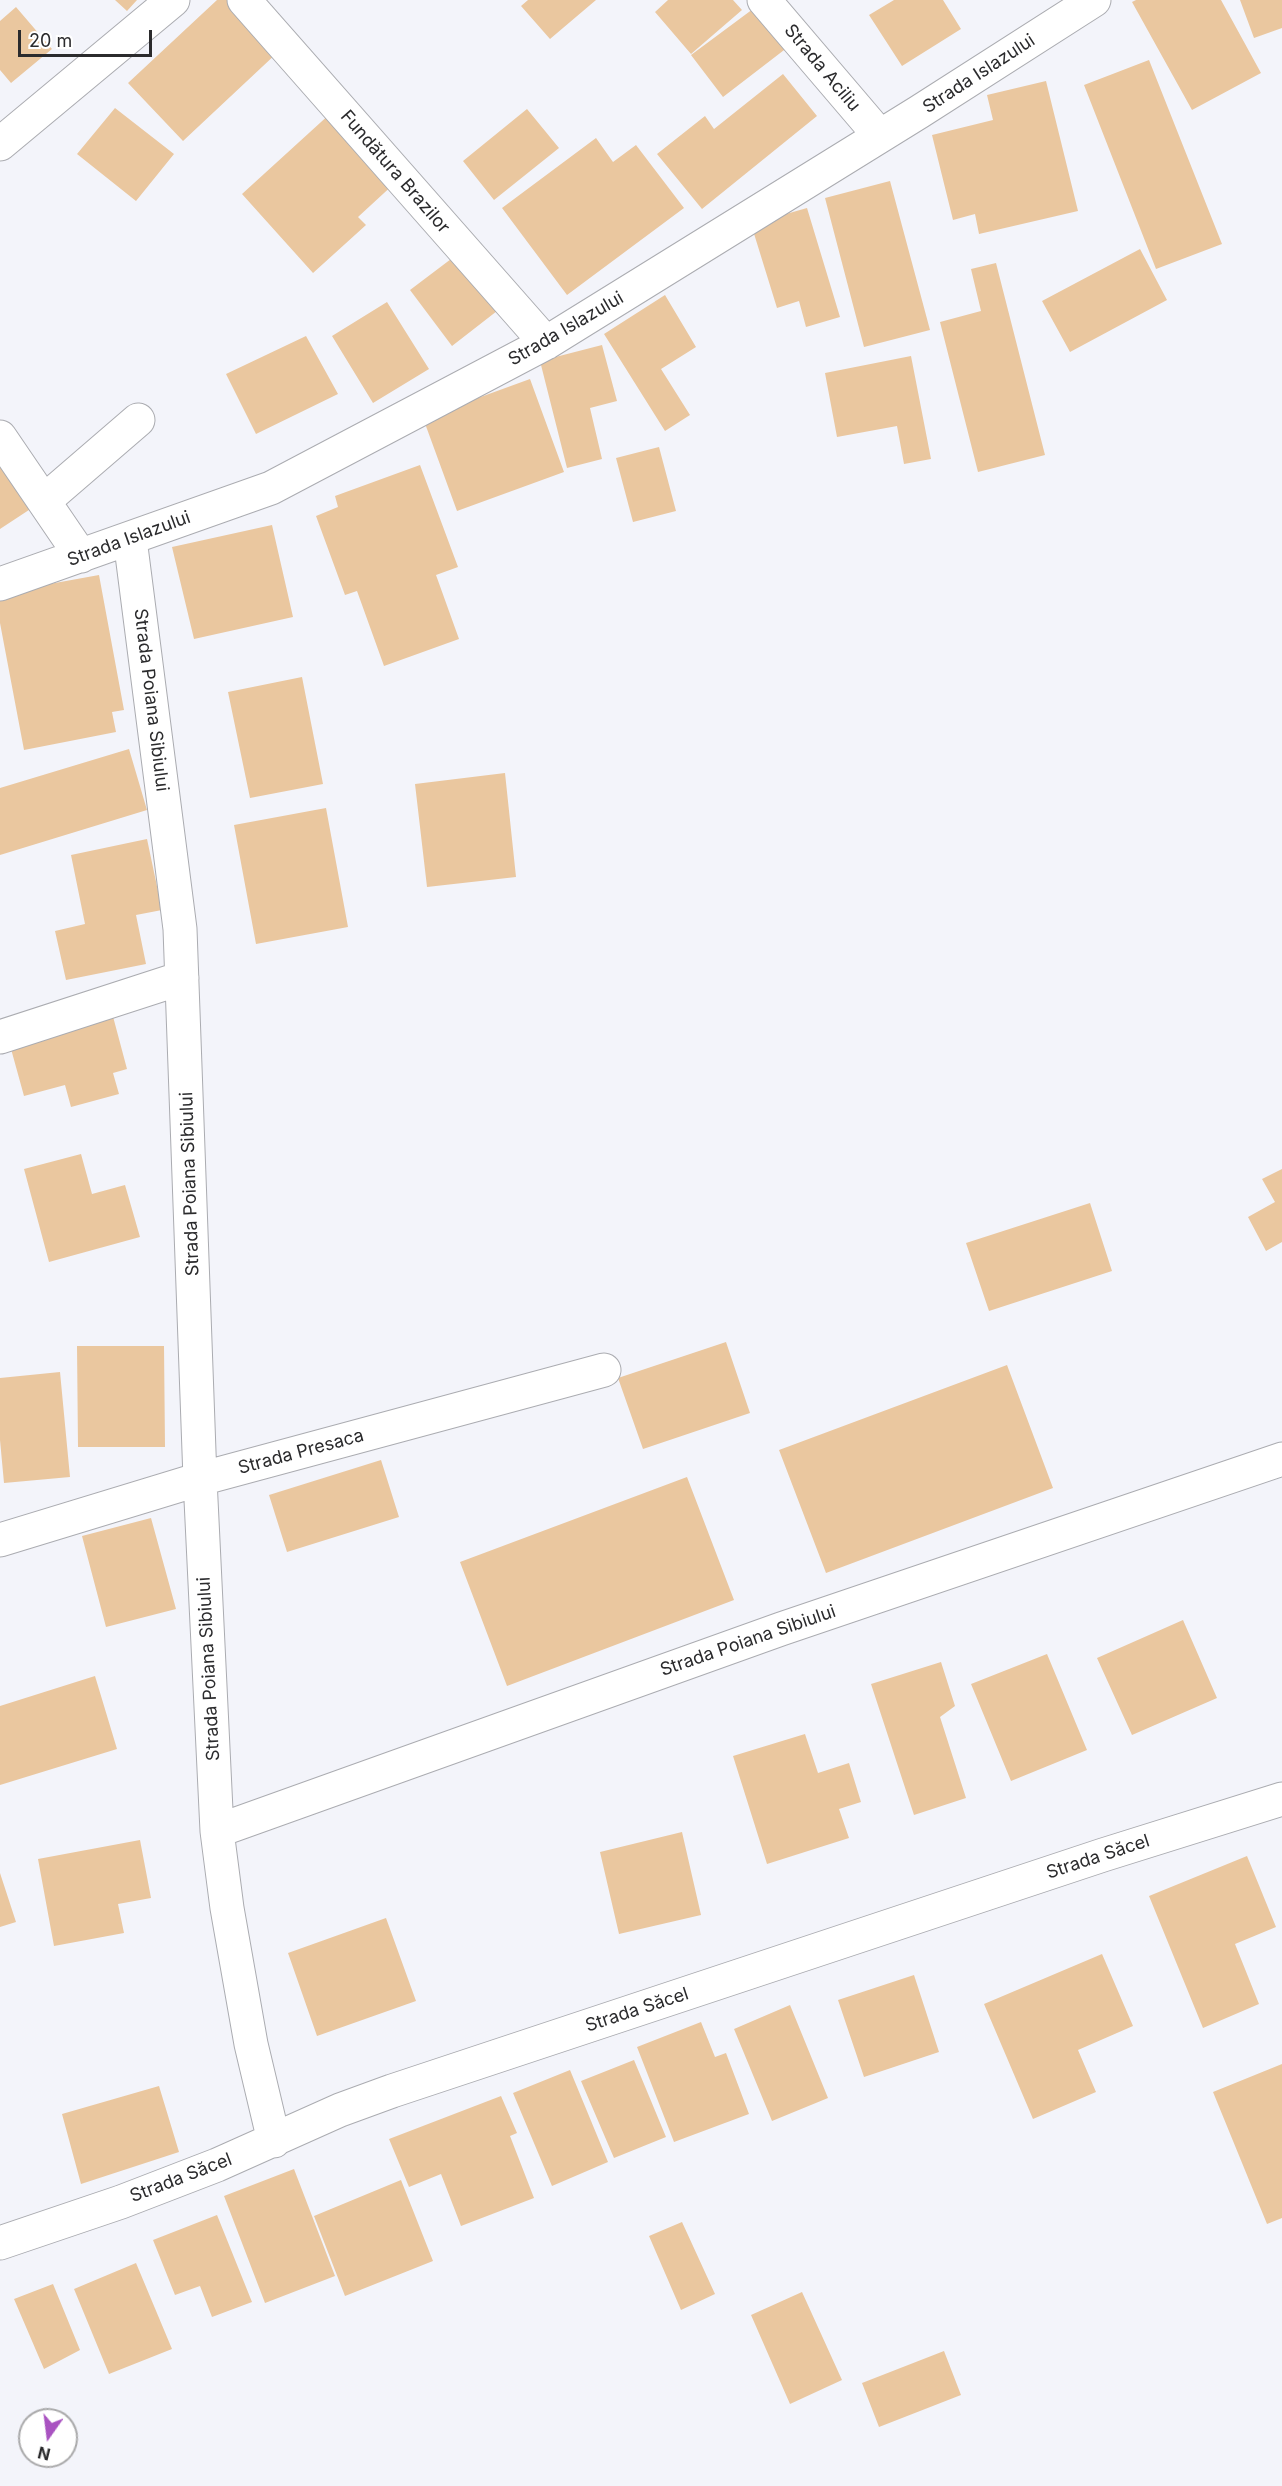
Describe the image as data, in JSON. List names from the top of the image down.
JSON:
{
  "streets": {
    "street": [
      "Strada Aciliu",
      "Strada Islazului",
      "Fundătura Brazilor",
      "Strada Poiana Sibiului",
      "Strada Presaca",
      "Strada Săcel"
    ]
  },
  "crossings": [
    ["Strada Aciliu", "Strada Islazului"],
    ["Strada Islazului", "Fundătura Brazilor"],
    ["Strada Islazului", "Strada Poiana Sibiului"],
    ["Strada Poiana Sibiului", "Strada Presaca"],
    ["Strada Poiana Sibiului", "Strada Săcel"]
  ],
  "scale_bar": "20 m",
  "north": "bottom"
}
